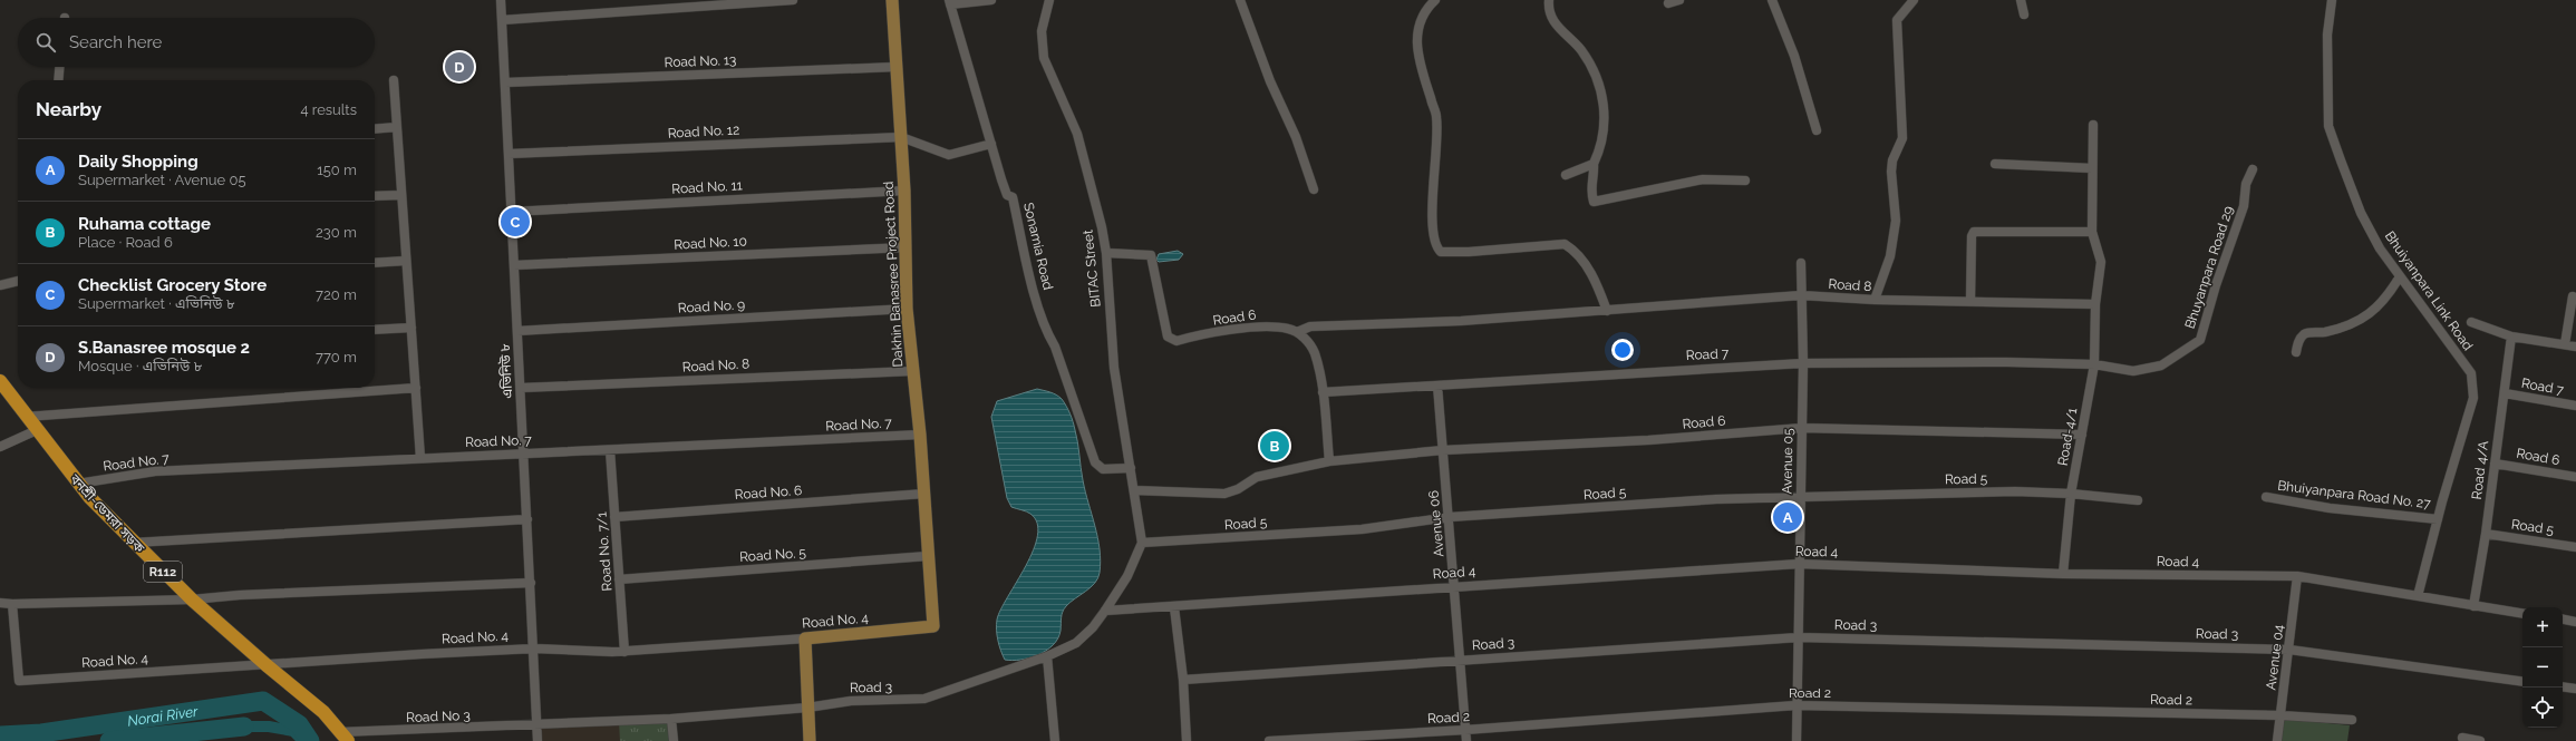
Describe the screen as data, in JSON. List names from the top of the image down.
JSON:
{
  "streets": {
    "main road": ["বনশ্রী-ডেমরা সড়ক", "R112"],
    "street": [
      "Road No. 13",
      "Road No. 12",
      "Road No. 11",
      "Road No. 10",
      "Sonamia Road",
      "Bhuyanpara Road 29",
      "BITAC Street",
      "Dakhin Banasree Project Road",
      "Road 8",
      "Bhuiyanpara Link Road",
      "Road No. 9",
      "Road 6",
      "Road 7",
      "Road No. 8",
      "এভিনিউ ৮",
      "Road No. 7",
      "Road-4/1",
      "Avenue 05",
      "Road 4/A",
      "Road 5",
      "Road No. 6",
      "Bhuiyanpara Road No. 27",
      "Avenue 06",
      "Road No. 7/1",
      "Road 4",
      "Road No. 5",
      "Road No. 4",
      "Road 3",
      "Avenue 04",
      "Road 2",
      "Road No 3"
    ]
  },
  "crossings": [
    ["Road No. 13", "Dakhin Banasree Project Road"],
    ["Road No. 13", "এভিনিউ ৮"],
    ["Road No. 12", "Dakhin Banasree Project Road"],
    ["Road No. 12", "এভিনিউ ৮"],
    ["Road No. 11", "Dakhin Banasree Project Road"],
    ["Road No. 11", "এভিনিউ ৮"],
    ["Road No. 10", "Dakhin Banasree Project Road"],
    ["Road No. 10", "এভিনিউ ৮"],
    ["Sonamia Road", "BITAC Street"],
    ["Bhuyanpara Road 29", "Road 7"],
    ["Bhuyanpara Road 29", "Road-4/1"],
    ["BITAC Street", "Road 6"],
    ["BITAC Street", "Road 5"],
    ["BITAC Street", "Road 3"],
    ["Dakhin Banasree Project Road", "Road No. 9"],
    ["Dakhin Banasree Project Road", "Road No. 8"],
    ["Dakhin Banasree Project Road", "Road No. 7"],
    ["Dakhin Banasree Project Road", "Road No. 6"],
    ["Dakhin Banasree Project Road", "Road No. 5"],
    ["Dakhin Banasree Project Road", "Road No. 4"],
    ["Road 8", "Road 6"],
    ["Road 8", "Road-4/1"],
    ["Road 8", "Avenue 05"],
    ["Bhuiyanpara Link Road", "Bhuiyanpara Road No. 27"],
    ["Bhuiyanpara Link Road", "Road 4"],
    ["Road No. 9", "এভিনিউ ৮"],
    ["Road 6", "Road-4/1"],
    ["Road 6", "Avenue 05"],
    ["Road 6", "Road 4/A"],
    ["Road 6", "Avenue 06"],
    ["Road 7", "Road-4/1"],
    ["Road 7", "Avenue 05"],
    ["Road 7", "Road 4/A"],
    ["Road 7", "Avenue 06"],
    ["Road No. 8", "এভিনিউ ৮"],
    ["এভিনিউ ৮", "Road No. 7"],
    ["এভিনিউ ৮", "Road No. 4"],
    ["এভিনিউ ৮", "Road 3"],
    ["এভিনিউ ৮", "Road No 3"],
    ["Road No. 7", "বনশ্রী-ডেমরা সড়ক"],
    ["Road No. 7", "Road No. 7/1"],
    ["Road-4/1", "Road 5"],
    ["Road-4/1", "Road 4"],
    ["Avenue 05", "Road 5"],
    ["Avenue 05", "Road 4"],
    ["Avenue 05", "Road 3"],
    ["Avenue 05", "Road 2"],
    ["Road 4/A", "Road 5"],
    ["Road 4/A", "Road 4"],
    ["Road 5", "Avenue 06"],
    ["Road 5", "Road 3"],
    ["Road No. 6", "Road No. 7/1"],
    ["বনশ্রী-ডেমরা সড়ক", "Road No. 4"],
    ["বনশ্রী-ডেমরা সড়ক", "Road No 3"],
    ["Avenue 06", "Road 4"],
    ["Avenue 06", "Road 3"],
    ["Avenue 06", "Road 2"],
    ["Road No. 7/1", "Road No. 5"],
    ["Road No. 7/1", "Road No. 4"],
    ["Road 4", "Road 3"],
    ["Road 4", "Avenue 04"],
    ["Road 3", "Avenue 04"],
    ["Road 3", "Road No 3"],
    ["Avenue 04", "Road 2"]
  ],
  "water": ["Norai River"],
  "page": {
    "search": "Search here",
    "pins": [
      "D",
      "C",
      "B",
      "A"
    ],
    "heading": ["Nearby", "4 results"],
    "list": [
      {
        "mark": "A",
        "name": "Daily Shopping",
        "note": "Supermarket · Avenue 05",
        "value": "150 m"
      },
      {
        "mark": "B",
        "name": "Ruhama cottage",
        "note": "Place · Road 6",
        "value": "230 m"
      },
      {
        "mark": "C",
        "name": "Checklist Grocery Store",
        "note": "Supermarket · এভিনিউ ৮",
        "value": "720 m"
      },
      {
        "mark": "D",
        "name": "S.Banasree mosque 2",
        "note": "Mosque · এভিনিউ ৮",
        "value": "770 m"
      }
    ],
    "map_buttons": ["+", "−"]
  }
}
